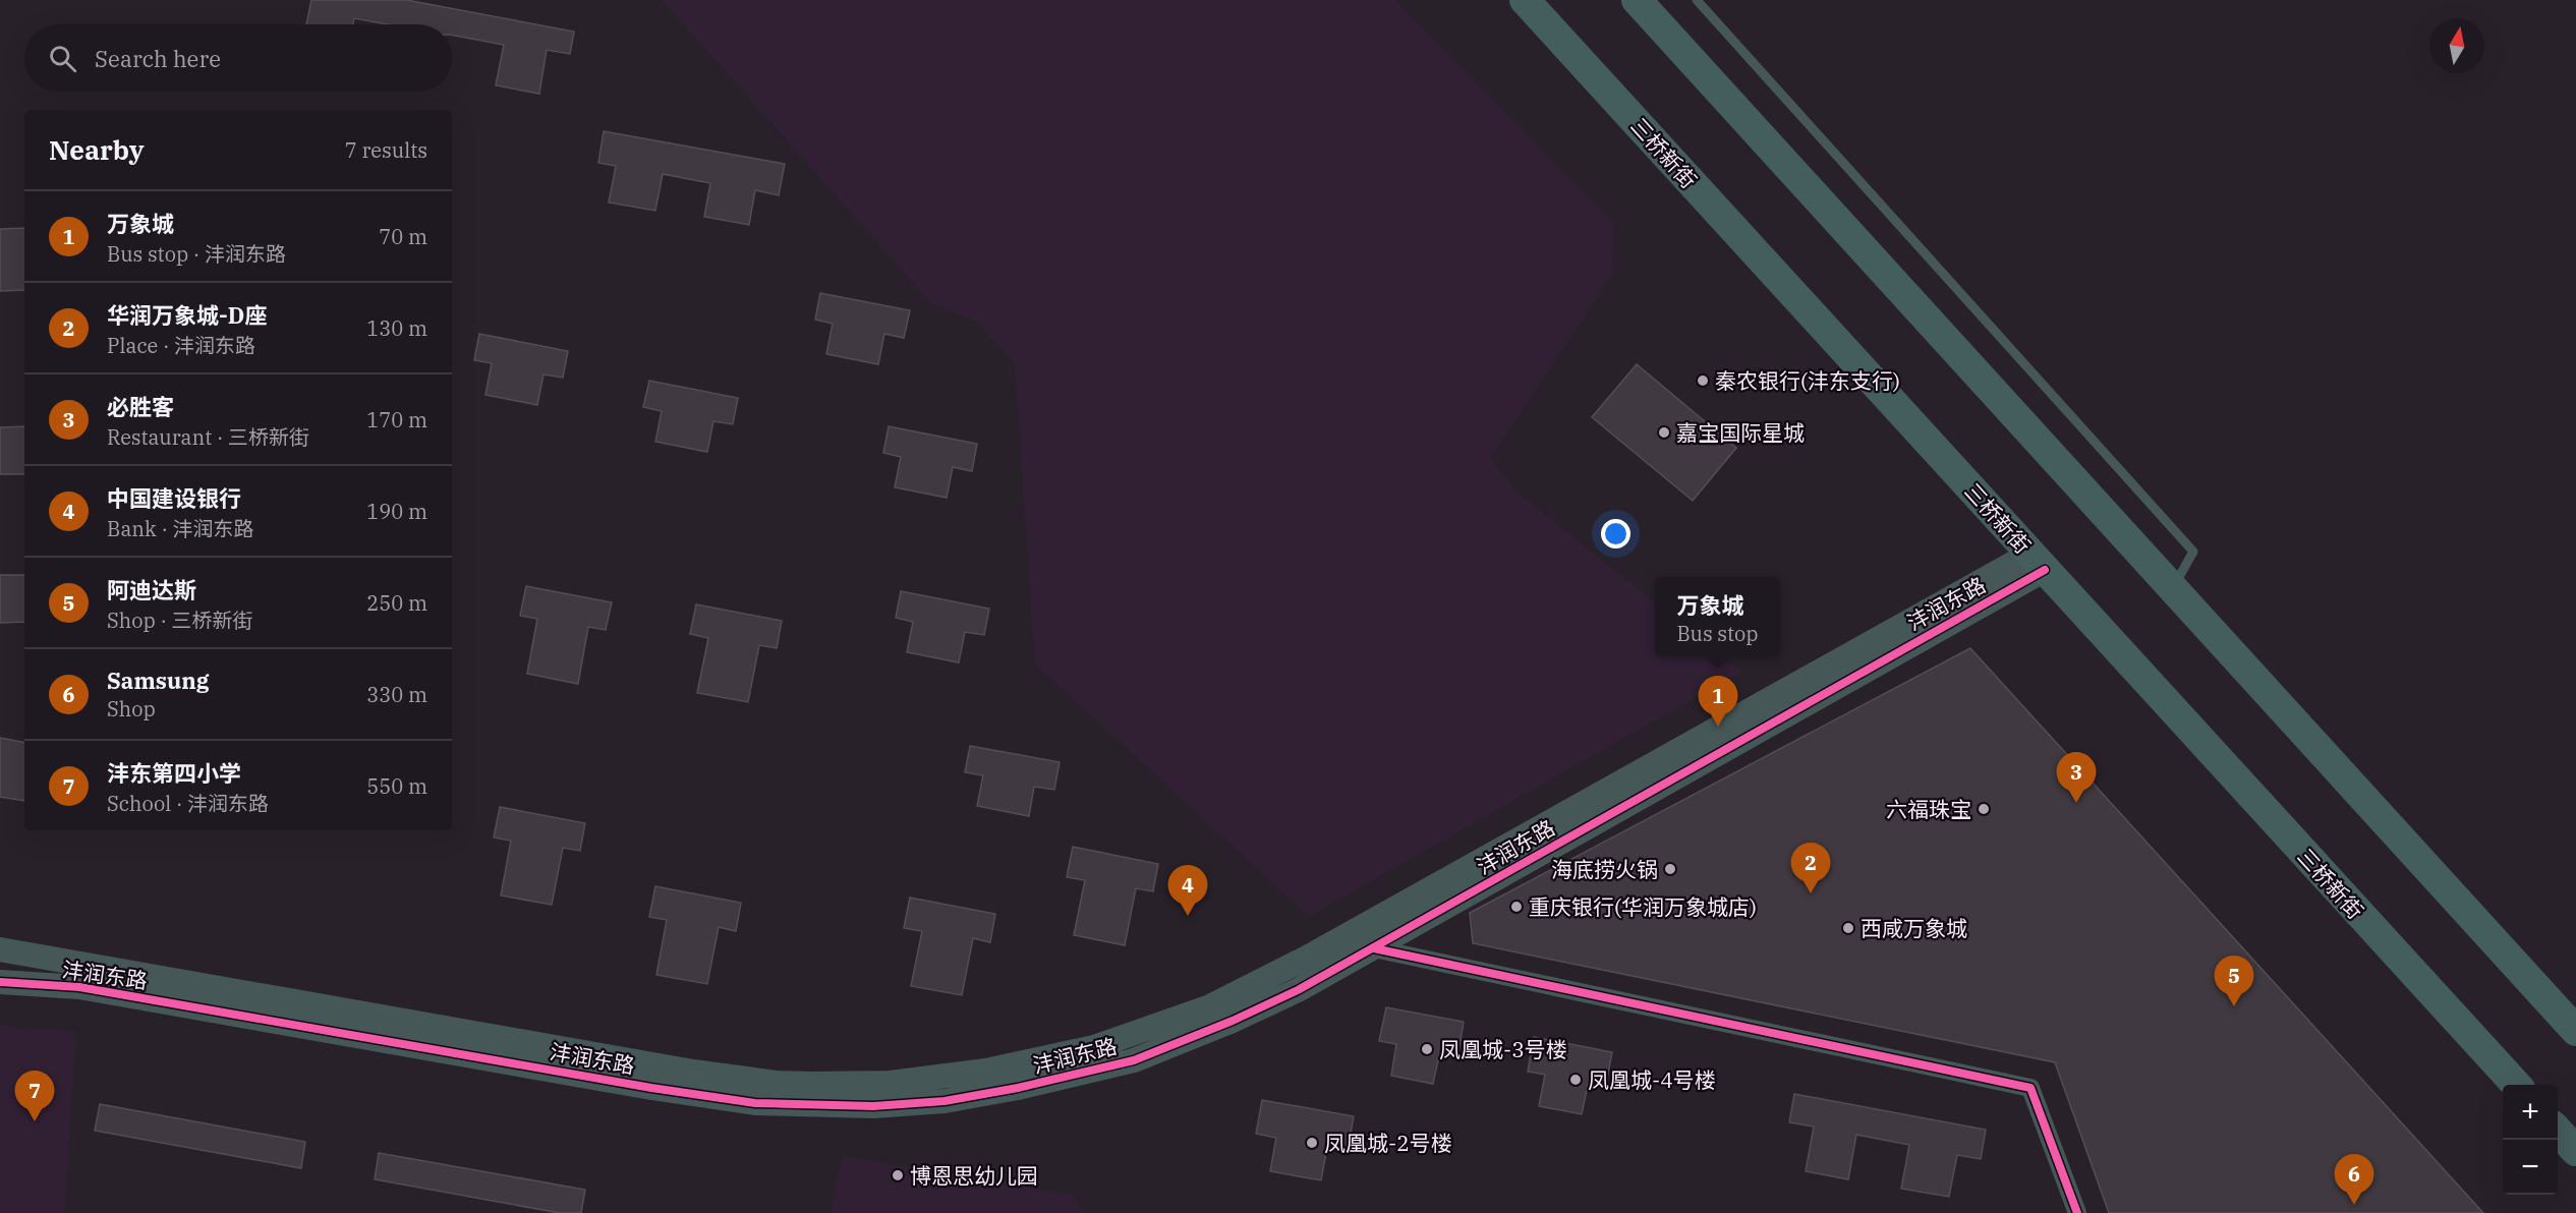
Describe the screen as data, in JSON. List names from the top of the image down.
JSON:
{
  "streets": {
    "main road": ["三桥新街"],
    "street": ["沣润东路"]
  },
  "crossings": [
    ["三桥新街", "沣润东路"]
  ],
  "places": [
    "秦农银行(沣东支行)",
    "嘉宝国际星城",
    "六福珠宝",
    "海底捞火锅",
    "重庆银行(华润万象城店)",
    "西咸万象城",
    "凤凰城-3号楼",
    "凤凰城-4号楼",
    "凤凰城-2号楼",
    "博恩思幼儿园"
  ],
  "north": "top",
  "page": {
    "search": "Search here",
    "heading": ["Nearby", "7 results"],
    "list": [
      {
        "mark": "1",
        "name": "万象城",
        "note": "Bus stop · 沣润东路",
        "value": "70 m"
      },
      {
        "mark": "2",
        "name": "华润万象城-D座",
        "note": "Place · 沣润东路",
        "value": "130 m"
      },
      {
        "mark": "3",
        "name": "必胜客",
        "note": "Restaurant · 三桥新街",
        "value": "170 m"
      },
      {
        "mark": "4",
        "name": "中国建设银行",
        "note": "Bank · 沣润东路",
        "value": "190 m"
      },
      {
        "mark": "5",
        "name": "阿迪达斯",
        "note": "Shop · 三桥新街",
        "value": "250 m"
      },
      {
        "mark": "6",
        "name": "Samsung",
        "note": "Shop",
        "value": "330 m"
      },
      {
        "mark": "7",
        "name": "沣东第四小学",
        "note": "School · 沣润东路",
        "value": "550 m"
      }
    ],
    "popup": ["万象城", "Bus stop"],
    "pins": [
      "1",
      "3",
      "2",
      "4",
      "5",
      "7",
      "6"
    ],
    "map_buttons": ["+", "−"]
  }
}
